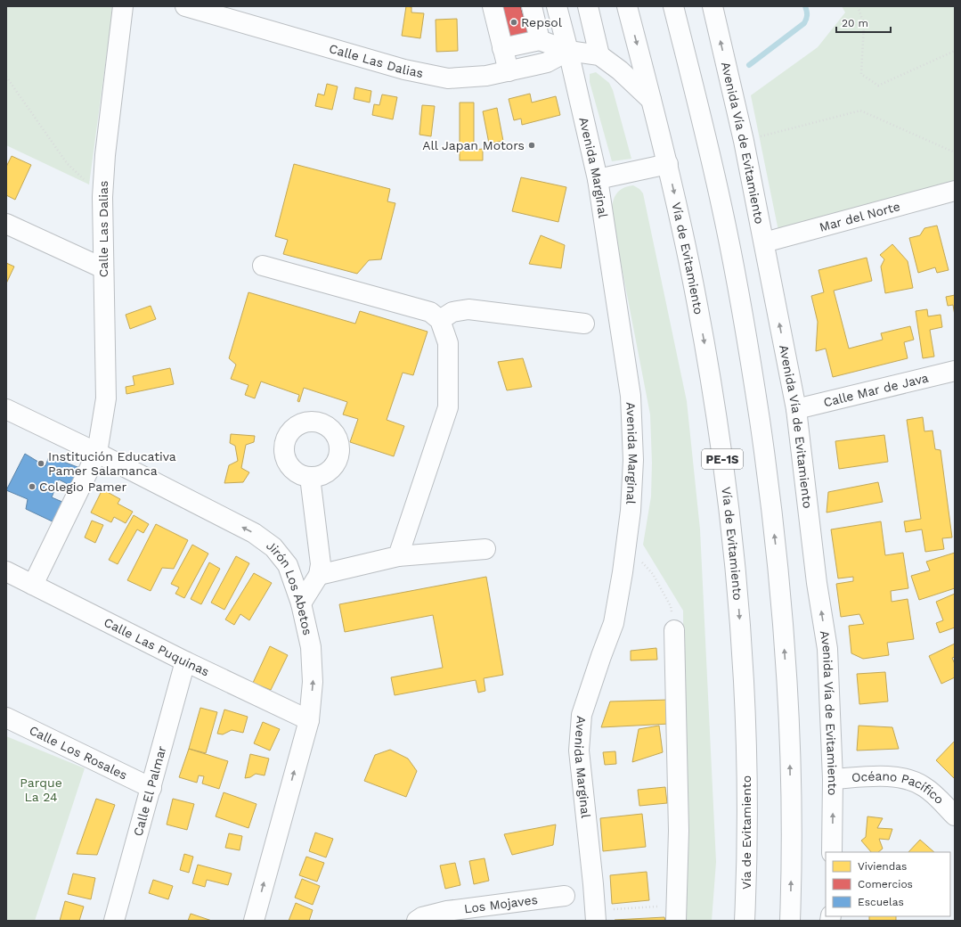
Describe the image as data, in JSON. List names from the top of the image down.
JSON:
{
  "streets": {
    "main road": [
      "Calle Las Dalias",
      "Avenida Vía de Evitamiento",
      "Avenida Marginal",
      "Mar del Norte",
      "Vía de Evitamiento",
      "Calle Mar de Java",
      "PE-1S",
      "Jirón Los Abetos",
      "Calle Las Puquinas",
      "Calle Los Rosales",
      "Calle El Palmar",
      "Océano Pacífico",
      "Los Mojaves"
    ]
  },
  "crossings": [
    ["Calle Las Dalias", "Avenida Marginal"],
    ["Calle Las Dalias", "Jirón Los Abetos"],
    ["Calle Las Dalias", "Calle Las Puquinas"],
    ["Avenida Vía de Evitamiento", "Mar del Norte"],
    ["Avenida Vía de Evitamiento", "Calle Mar de Java"],
    ["Avenida Vía de Evitamiento", "Océano Pacífico"],
    ["Jirón Los Abetos", "Calle Las Puquinas"],
    ["Calle Las Puquinas", "Calle El Palmar"],
    ["Calle Los Rosales", "Calle El Palmar"]
  ],
  "one_way": ["Jirón Los Abetos"],
  "parks": ["Parque La 24"],
  "places": [
    "Repsol",
    "All Japan Motors",
    "Institución Educativa Pamer Salamanca",
    "Colegio Pamer"
  ],
  "legend": ["Viviendas", "Comercios", "Escuelas"],
  "scale_bar": "20 m"
}
